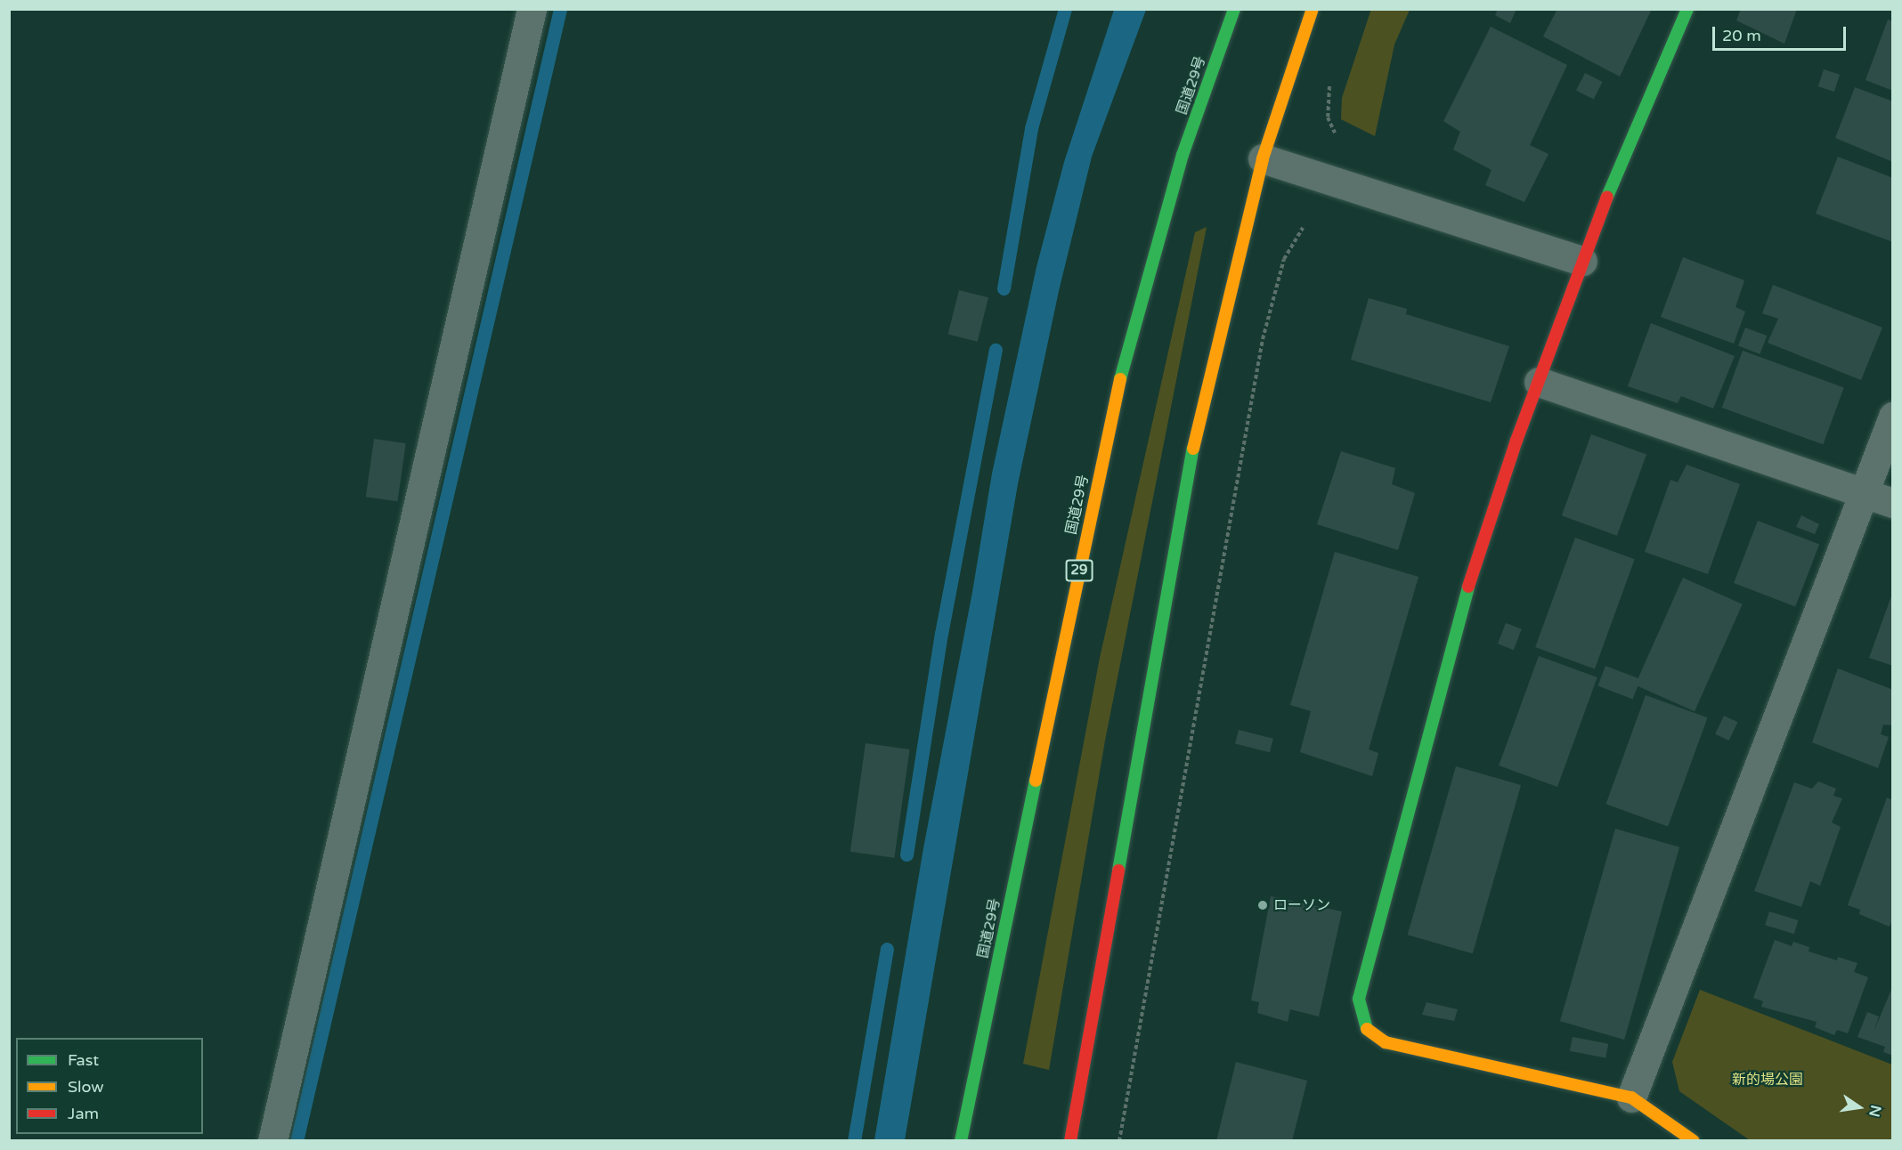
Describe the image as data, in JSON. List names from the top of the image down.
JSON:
{
  "streets": {
    "main road": ["国道29号", "29"]
  },
  "parks": ["新的場公園"],
  "places": ["ローソン"],
  "legend": ["Fast", "Slow", "Jam"],
  "scale_bar": "20 m",
  "north": "right"
}
